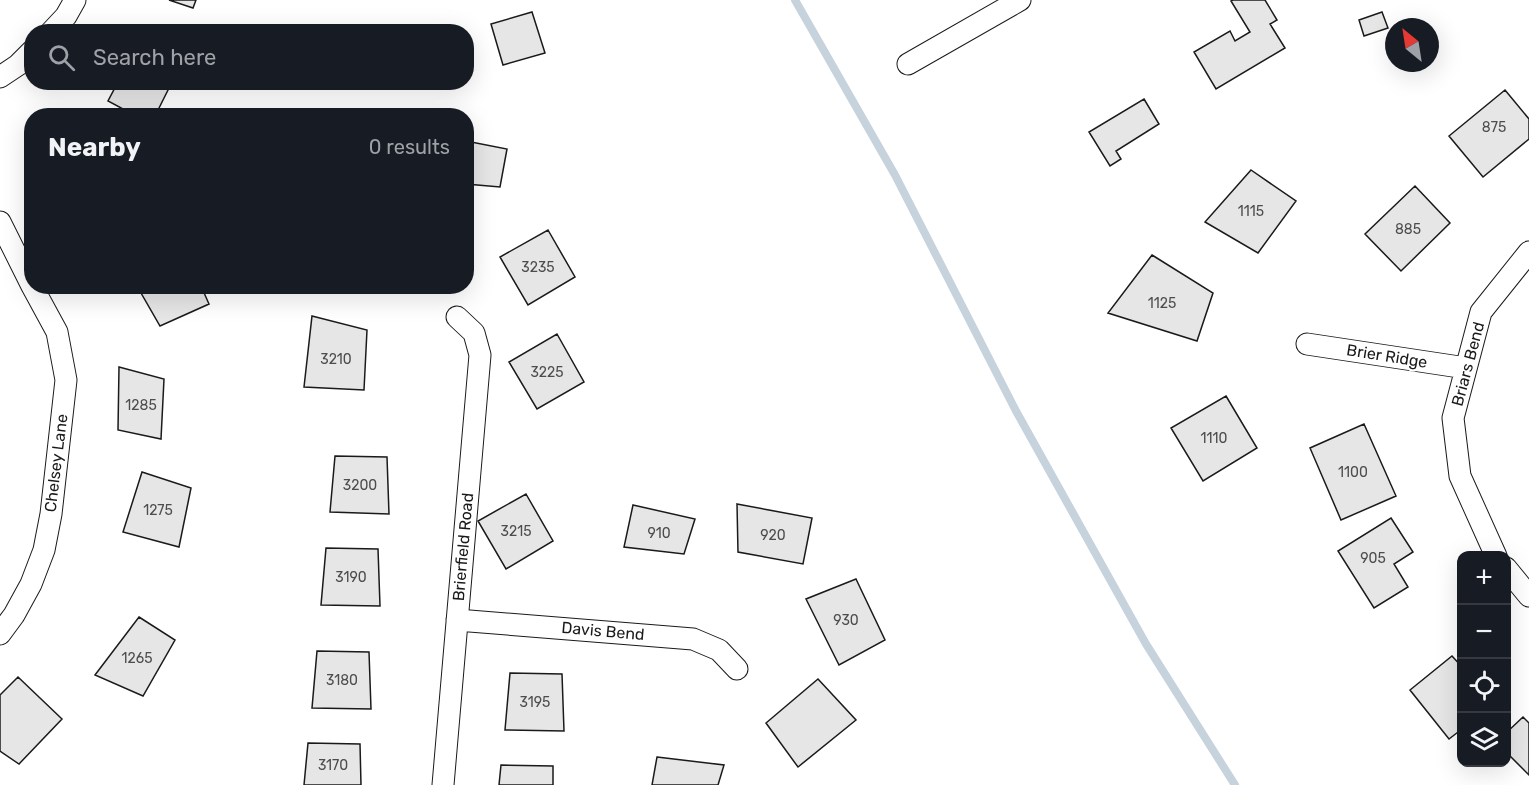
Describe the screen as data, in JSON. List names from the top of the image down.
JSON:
{
  "streets": {
    "street": [
      "Brier Ridge",
      "Briars Bend",
      "Chelsey Lane",
      "Brierfield Road",
      "Davis Bend"
    ]
  },
  "crossings": [
    ["Brier Ridge", "Briars Bend"],
    ["Brierfield Road", "Davis Bend"]
  ],
  "house_numbers": [
    "875",
    "1115",
    "885",
    "3235",
    "1125",
    "3210",
    "3225",
    "1285",
    "1110",
    "1100",
    "3200",
    "1275",
    "3215",
    "910",
    "920",
    "905",
    "3190",
    "930",
    "1265",
    "3180",
    "3195",
    "3170"
  ],
  "north": "top left",
  "page": {
    "search": "Search here",
    "heading": ["Nearby", "0 results"],
    "map_buttons": ["+", "−"]
  }
}
